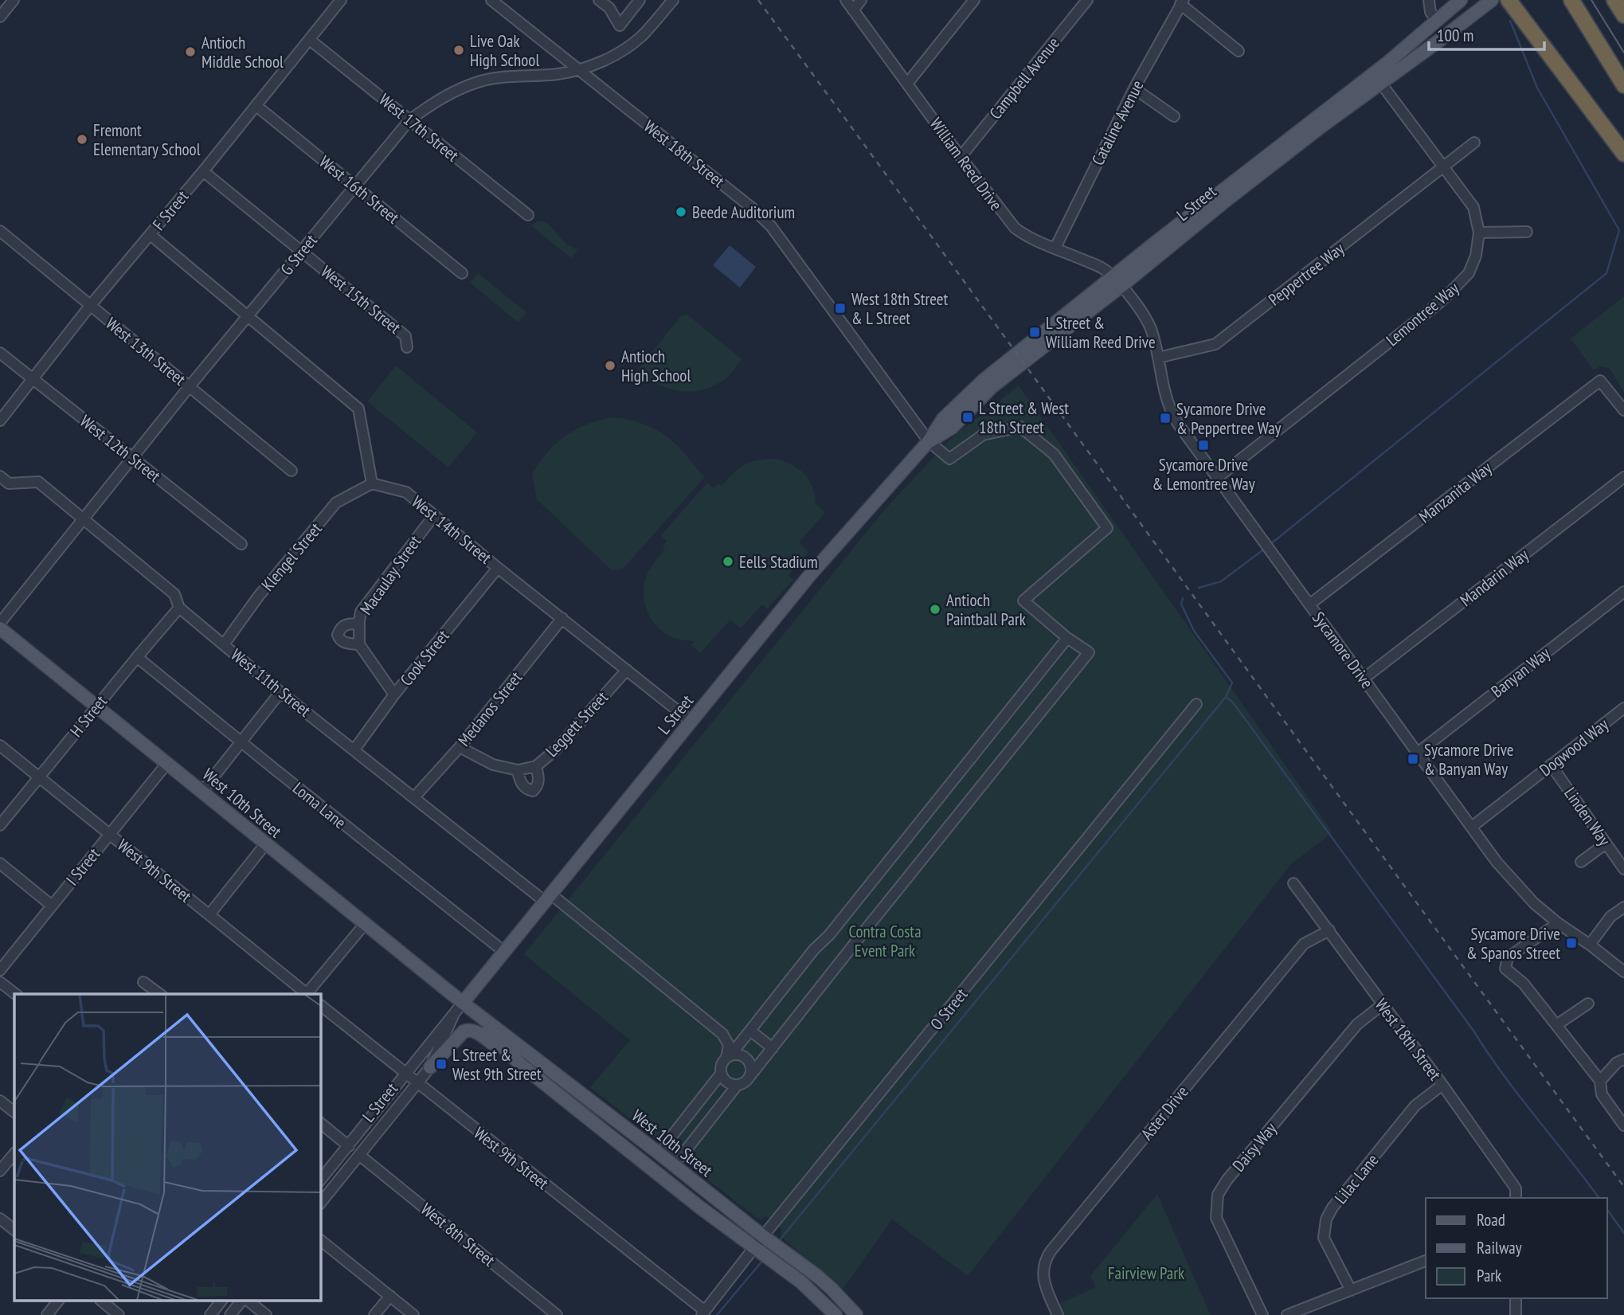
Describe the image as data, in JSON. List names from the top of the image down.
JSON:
{
  "streets": {
    "main road": ["L Street", "West 10th Street"],
    "street": [
      "Campbell Avenue",
      "Cataline Avenue",
      "West 17th Street",
      "West 18th Street",
      "William Reed Drive",
      "West 16th Street",
      "F Street",
      "G Street",
      "Peppertree Way",
      "West 15th Street",
      "Lemontree Way",
      "West 13th Street",
      "West 12th Street",
      "Manzanita Way",
      "West 14th Street",
      "Klengel Street",
      "Macaulay Street",
      "Mandarin Way",
      "Sycamore Drive",
      "Cook Street",
      "Banyan Way",
      "West 11th Street",
      "Medanos Street",
      "H Street",
      "Leggett Street",
      "Dogwood Way",
      "Loma Lane",
      "Linden Way",
      "I Street",
      "West 9th Street",
      "O Street",
      "Aster Drive",
      "Daisy Way",
      "Lilac Lane",
      "West 8th Street"
    ]
  },
  "crossings": [
    ["Campbell Avenue", "William Reed Drive"],
    ["Cataline Avenue", "William Reed Drive"],
    ["West 17th Street", "F Street"],
    ["West 17th Street", "G Street"],
    ["West 18th Street", "L Street"],
    ["West 18th Street", "G Street"],
    ["West 18th Street", "Aster Drive"],
    ["West 18th Street", "Daisy Way"],
    ["West 18th Street", "Lilac Lane"],
    ["William Reed Drive", "L Street"],
    ["William Reed Drive", "Sycamore Drive"],
    ["West 16th Street", "F Street"],
    ["West 16th Street", "G Street"],
    ["L Street", "Lemontree Way"],
    ["L Street", "West 14th Street"],
    ["L Street", "Sycamore Drive"],
    ["L Street", "West 11th Street"],
    ["L Street", "West 10th Street"],
    ["L Street", "Loma Lane"],
    ["L Street", "West 9th Street"],
    ["L Street", "West 8th Street"],
    ["F Street", "West 15th Street"],
    ["F Street", "West 13th Street"],
    ["F Street", "West 12th Street"],
    ["G Street", "West 15th Street"],
    ["G Street", "West 13th Street"],
    ["G Street", "West 12th Street"],
    ["G Street", "West 11th Street"],
    ["Peppertree Way", "Lemontree Way"],
    ["Peppertree Way", "Sycamore Drive"],
    ["Lemontree Way", "Sycamore Drive"],
    ["Manzanita Way", "Sycamore Drive"],
    ["West 14th Street", "Klengel Street"],
    ["West 14th Street", "Macaulay Street"],
    ["West 14th Street", "Cook Street"],
    ["West 14th Street", "Medanos Street"],
    ["West 14th Street", "Leggett Street"],
    ["Klengel Street", "West 11th Street"],
    ["Mandarin Way", "Sycamore Drive"],
    ["Sycamore Drive", "Banyan Way"],
    ["Sycamore Drive", "Dogwood Way"],
    ["Cook Street", "West 11th Street"],
    ["West 11th Street", "Medanos Street"],
    ["West 11th Street", "H Street"],
    ["Medanos Street", "Leggett Street"],
    ["H Street", "West 10th Street"],
    ["H Street", "Loma Lane"],
    ["H Street", "West 9th Street"],
    ["Dogwood Way", "Linden Way"],
    ["West 10th Street", "I Street"],
    ["West 10th Street", "O Street"],
    ["I Street", "West 9th Street"],
    ["West 9th Street", "O Street"]
  ],
  "parks": ["Contra Costa Event Park", "Fairview Park"],
  "places": {
    "other": [
      "Live Oak High School",
      "Antioch Middle School",
      "Fremont Elementary School",
      "Beede Auditorium",
      "Antioch High School",
      "Eells Stadium",
      "Antioch Paintball Park"
    ],
    "transit": [
      "West 18th Street & L Street",
      "L Street & William Reed Drive",
      "L Street & West 18th Street",
      "Sycamore Drive & Peppertree Way",
      "Sycamore Drive & Lemontree Way",
      "Sycamore Drive & Banyan Way",
      "Sycamore Drive & Spanos Street",
      "L Street & West 9th Street"
    ]
  },
  "legend": ["Road", "Railway", "Park"],
  "scale_bar": "100 m"
}
